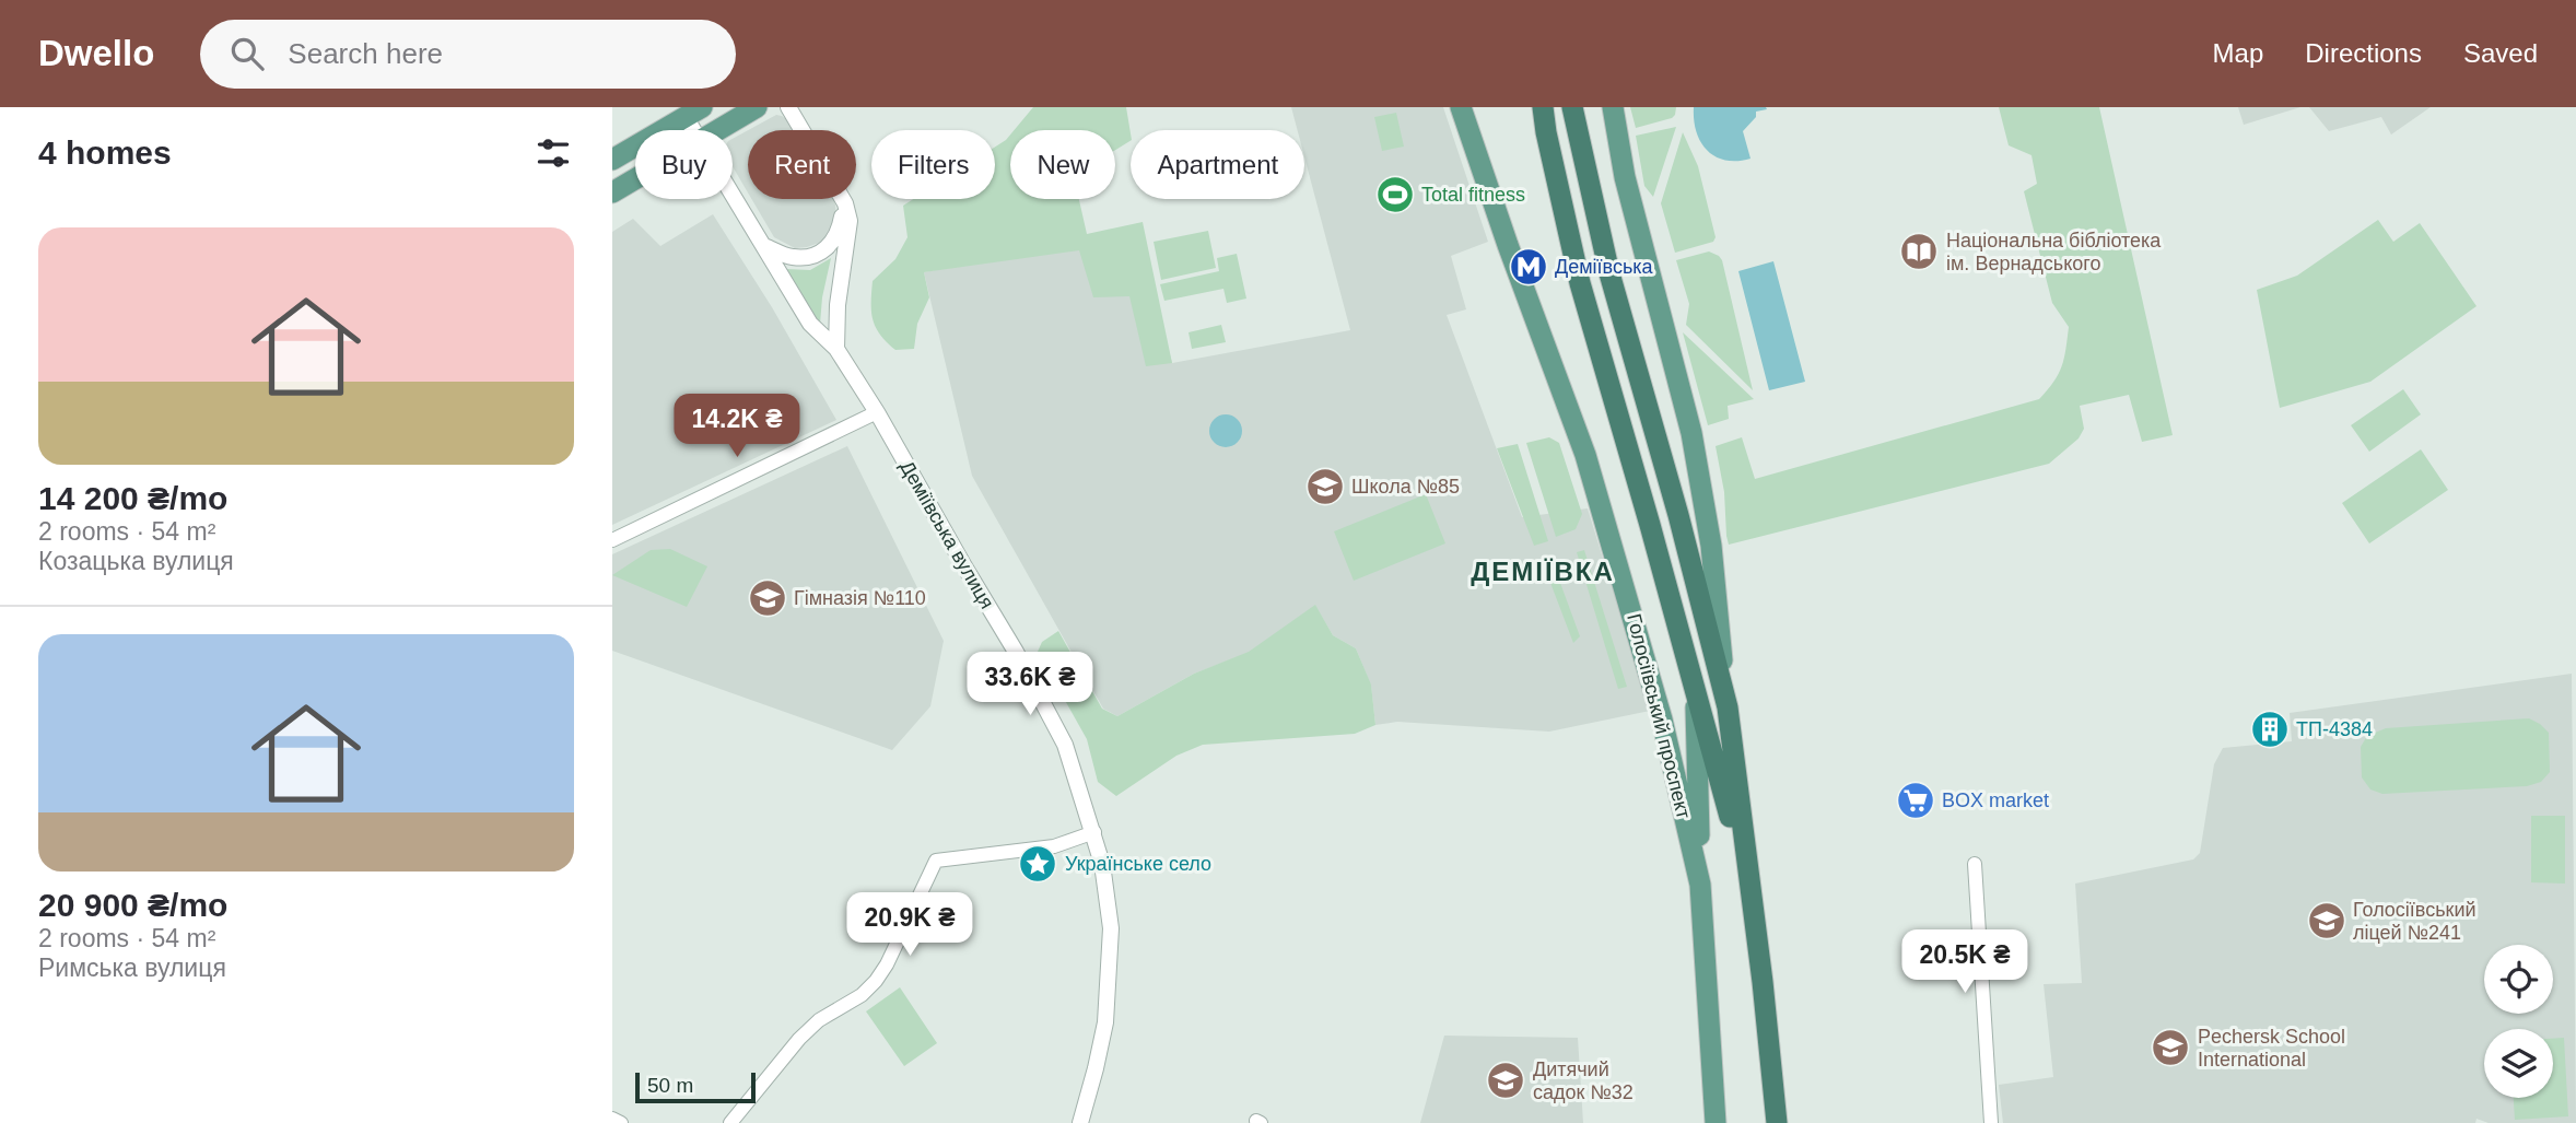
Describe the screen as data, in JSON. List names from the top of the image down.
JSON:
{
  "streets": {
    "highway": ["Голосіївський проспект"],
    "street": ["Деміївська вулиця"]
  },
  "districts": ["ДЕМІЇВКА"],
  "places": {
    "sports": ["Total fitness"],
    "library": ["Національна бібліотека ім. Вернадського"],
    "metro station": ["Деміївська"],
    "school or university": [
      "Школа №85",
      "Гімназія №110",
      "Голосіївський ліцей №241",
      "Pechersk School International",
      "Дитячий садок №32"
    ],
    "building": ["ТП-4384"],
    "supermarket": ["BOX market"],
    "place": ["Українське село"]
  },
  "scale_bar": "50 m",
  "page": {
    "header": "Dwello",
    "search": "Search here",
    "nav": ["Map", "Directions", "Saved"],
    "heading": "4 homes",
    "chip": [
      "Buy",
      "Rent",
      "Filters",
      "New",
      "Apartment"
    ],
    "list": [
      {
        "name": "14 200 ₴/mo",
        "note": "2 rooms · 54 m² · Козацька вулиця"
      },
      {
        "name": "20 900 ₴/mo",
        "note": "2 rooms · 54 m² · Римська вулиця"
      }
    ],
    "price": [
      "14.2K ₴",
      "33.6K ₴",
      "20.9K ₴",
      "20.5K ₴"
    ],
    "scale": "50 m"
  }
}
